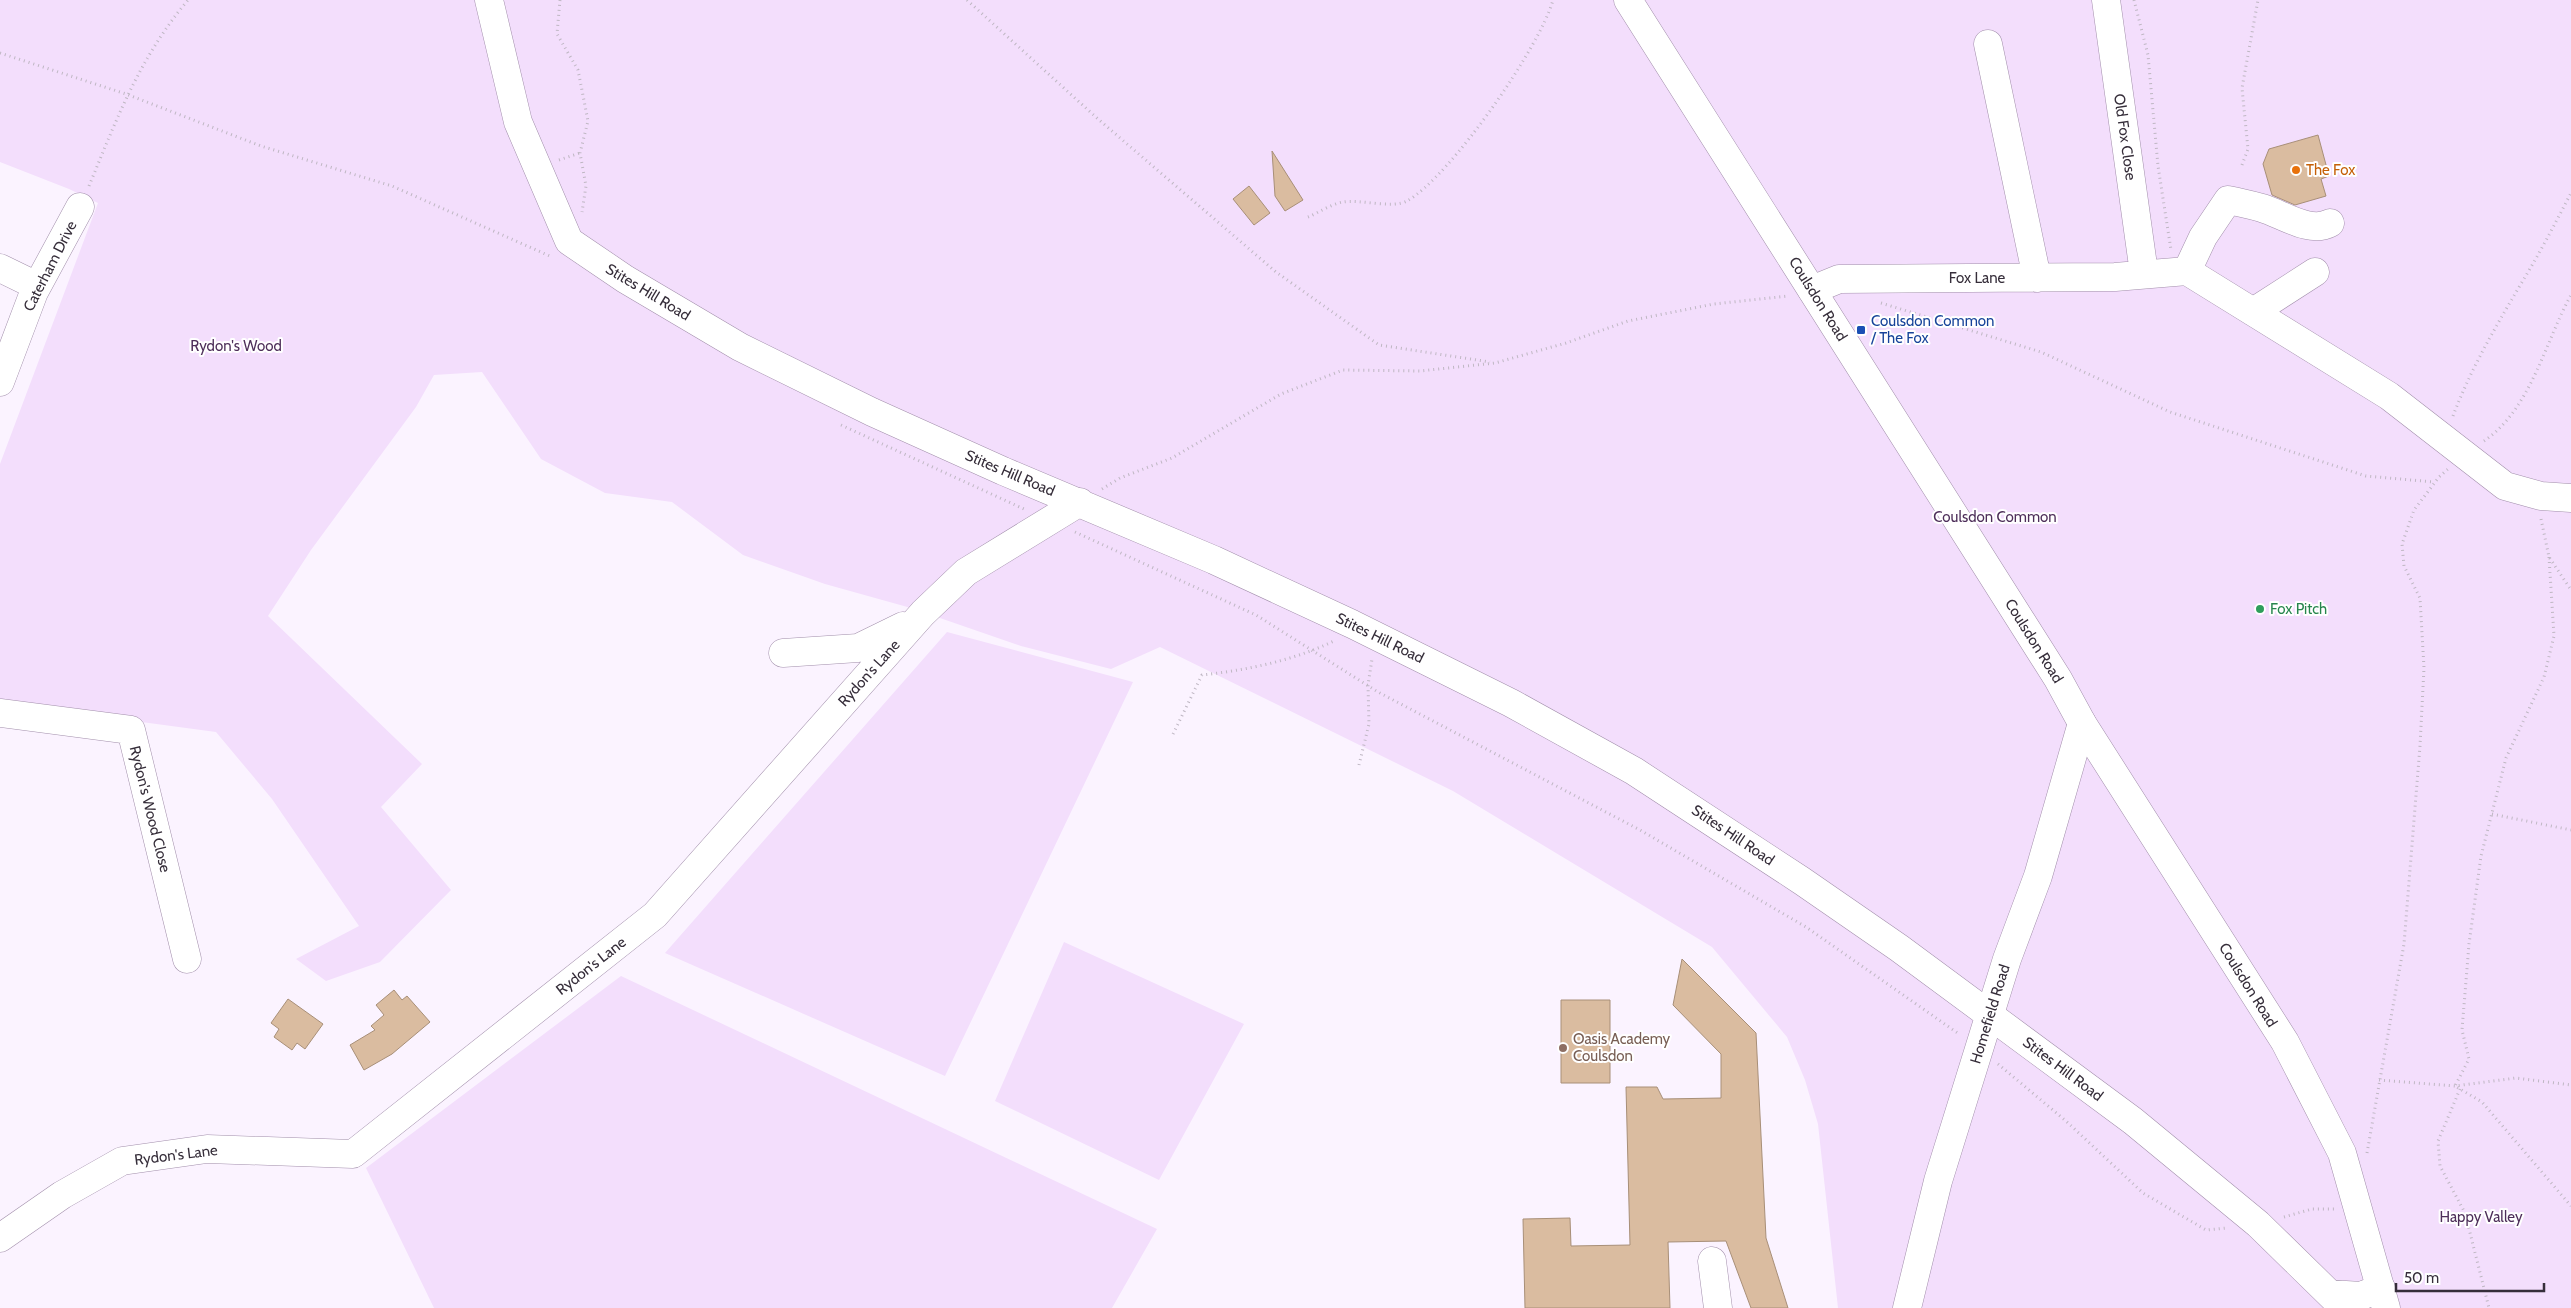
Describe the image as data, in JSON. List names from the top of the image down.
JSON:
{
  "streets": {
    "street": [
      "Old Fox Close",
      "Caterham Drive",
      "Fox Lane",
      "Stites Hill Road",
      "Coulsdon Road",
      "Rydon's Lane",
      "Rydon's Wood Close",
      "Homefield Road"
    ]
  },
  "crossings": [
    ["Old Fox Close", "Fox Lane"],
    ["Fox Lane", "Coulsdon Road"],
    ["Stites Hill Road", "Coulsdon Road"],
    ["Stites Hill Road", "Rydon's Lane"],
    ["Stites Hill Road", "Homefield Road"],
    ["Coulsdon Road", "Homefield Road"]
  ],
  "parks": ["Rydon's Wood", "Coulsdon Common", "Happy Valley"],
  "places": {
    "other": ["The Fox", "Fox Pitch", "Oasis Academy Coulsdon"],
    "transit": ["Coulsdon Common / The Fox"]
  },
  "scale_bar": "50 m"
}
